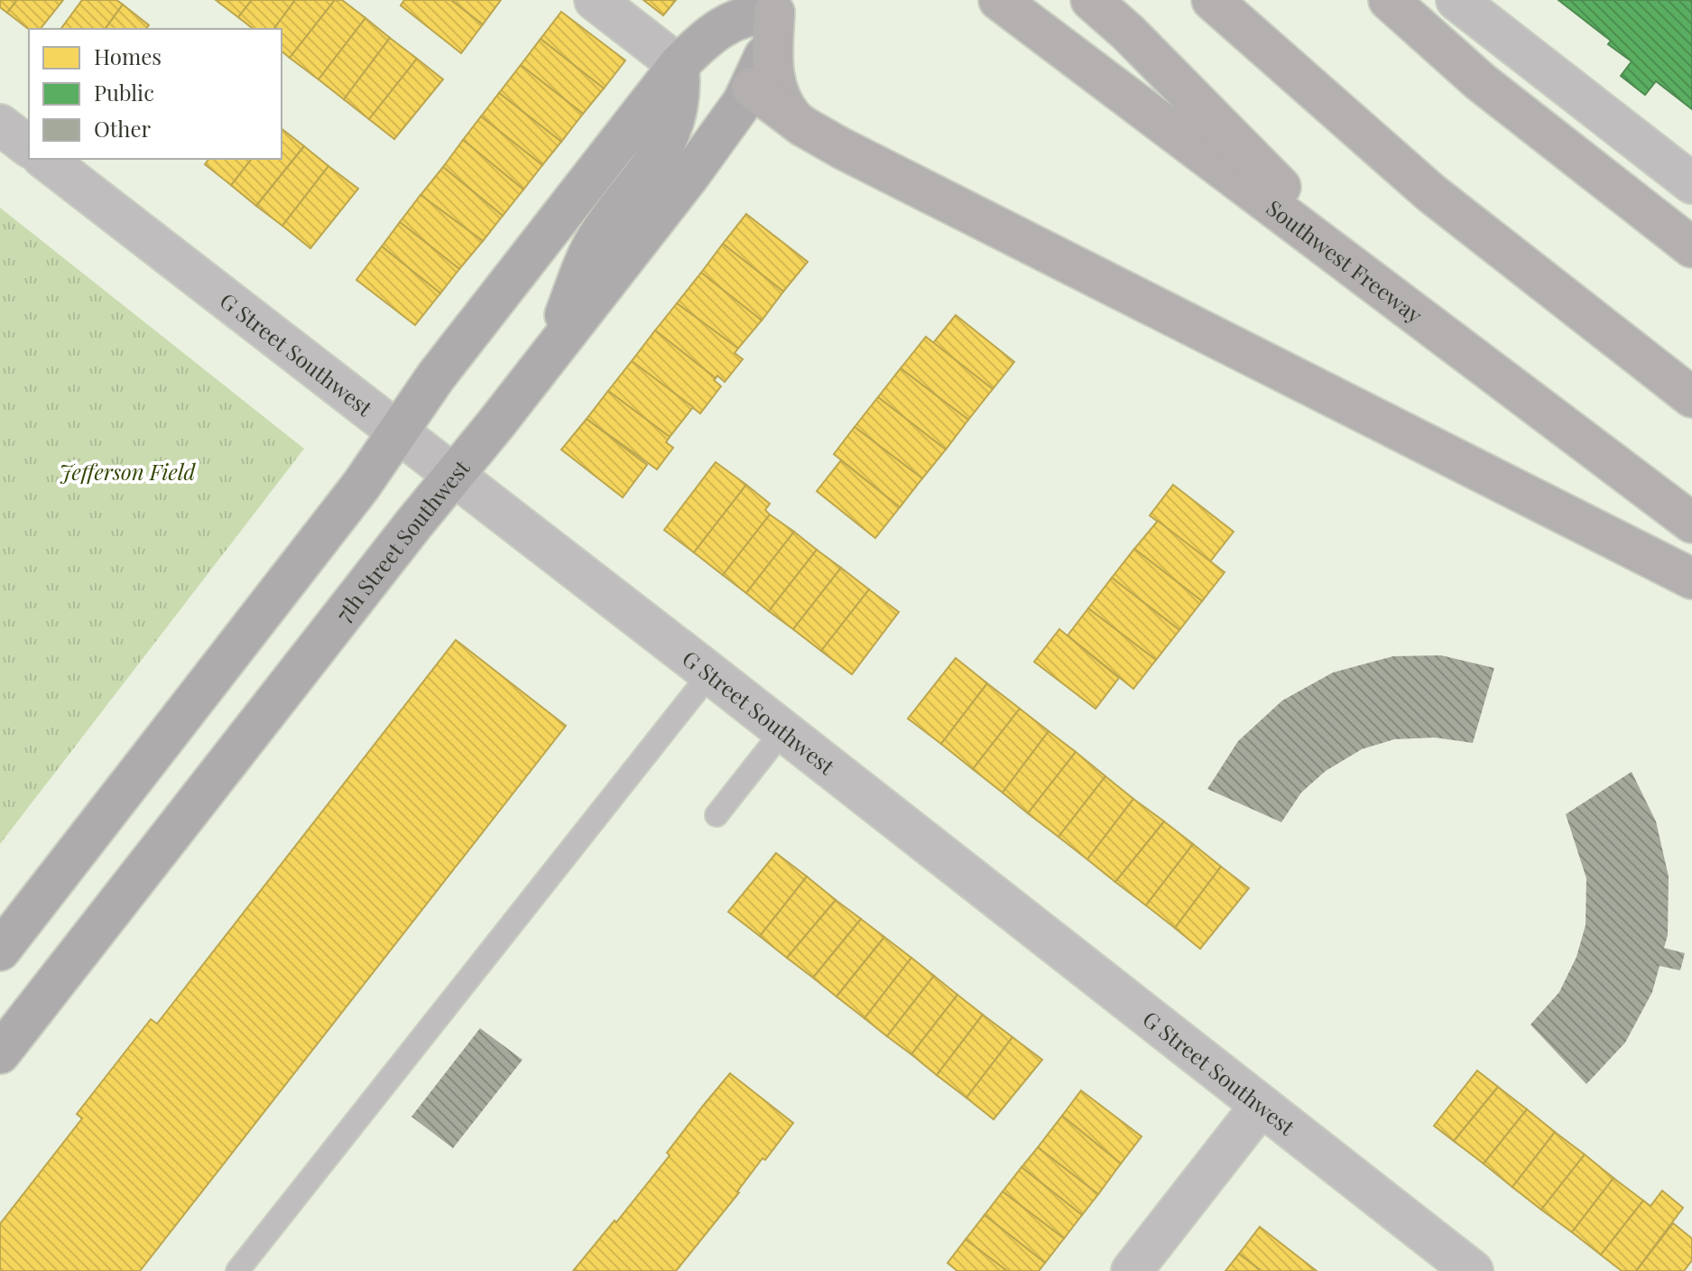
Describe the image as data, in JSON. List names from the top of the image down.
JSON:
{
  "streets": {
    "highway": ["Southwest Freeway"],
    "main road": ["7th Street Southwest"],
    "street": ["G Street Southwest"]
  },
  "crossings": [
    ["G Street Southwest", "7th Street Southwest"]
  ],
  "parks": ["Jefferson Field"],
  "legend": ["Homes", "Public", "Other"]
}
